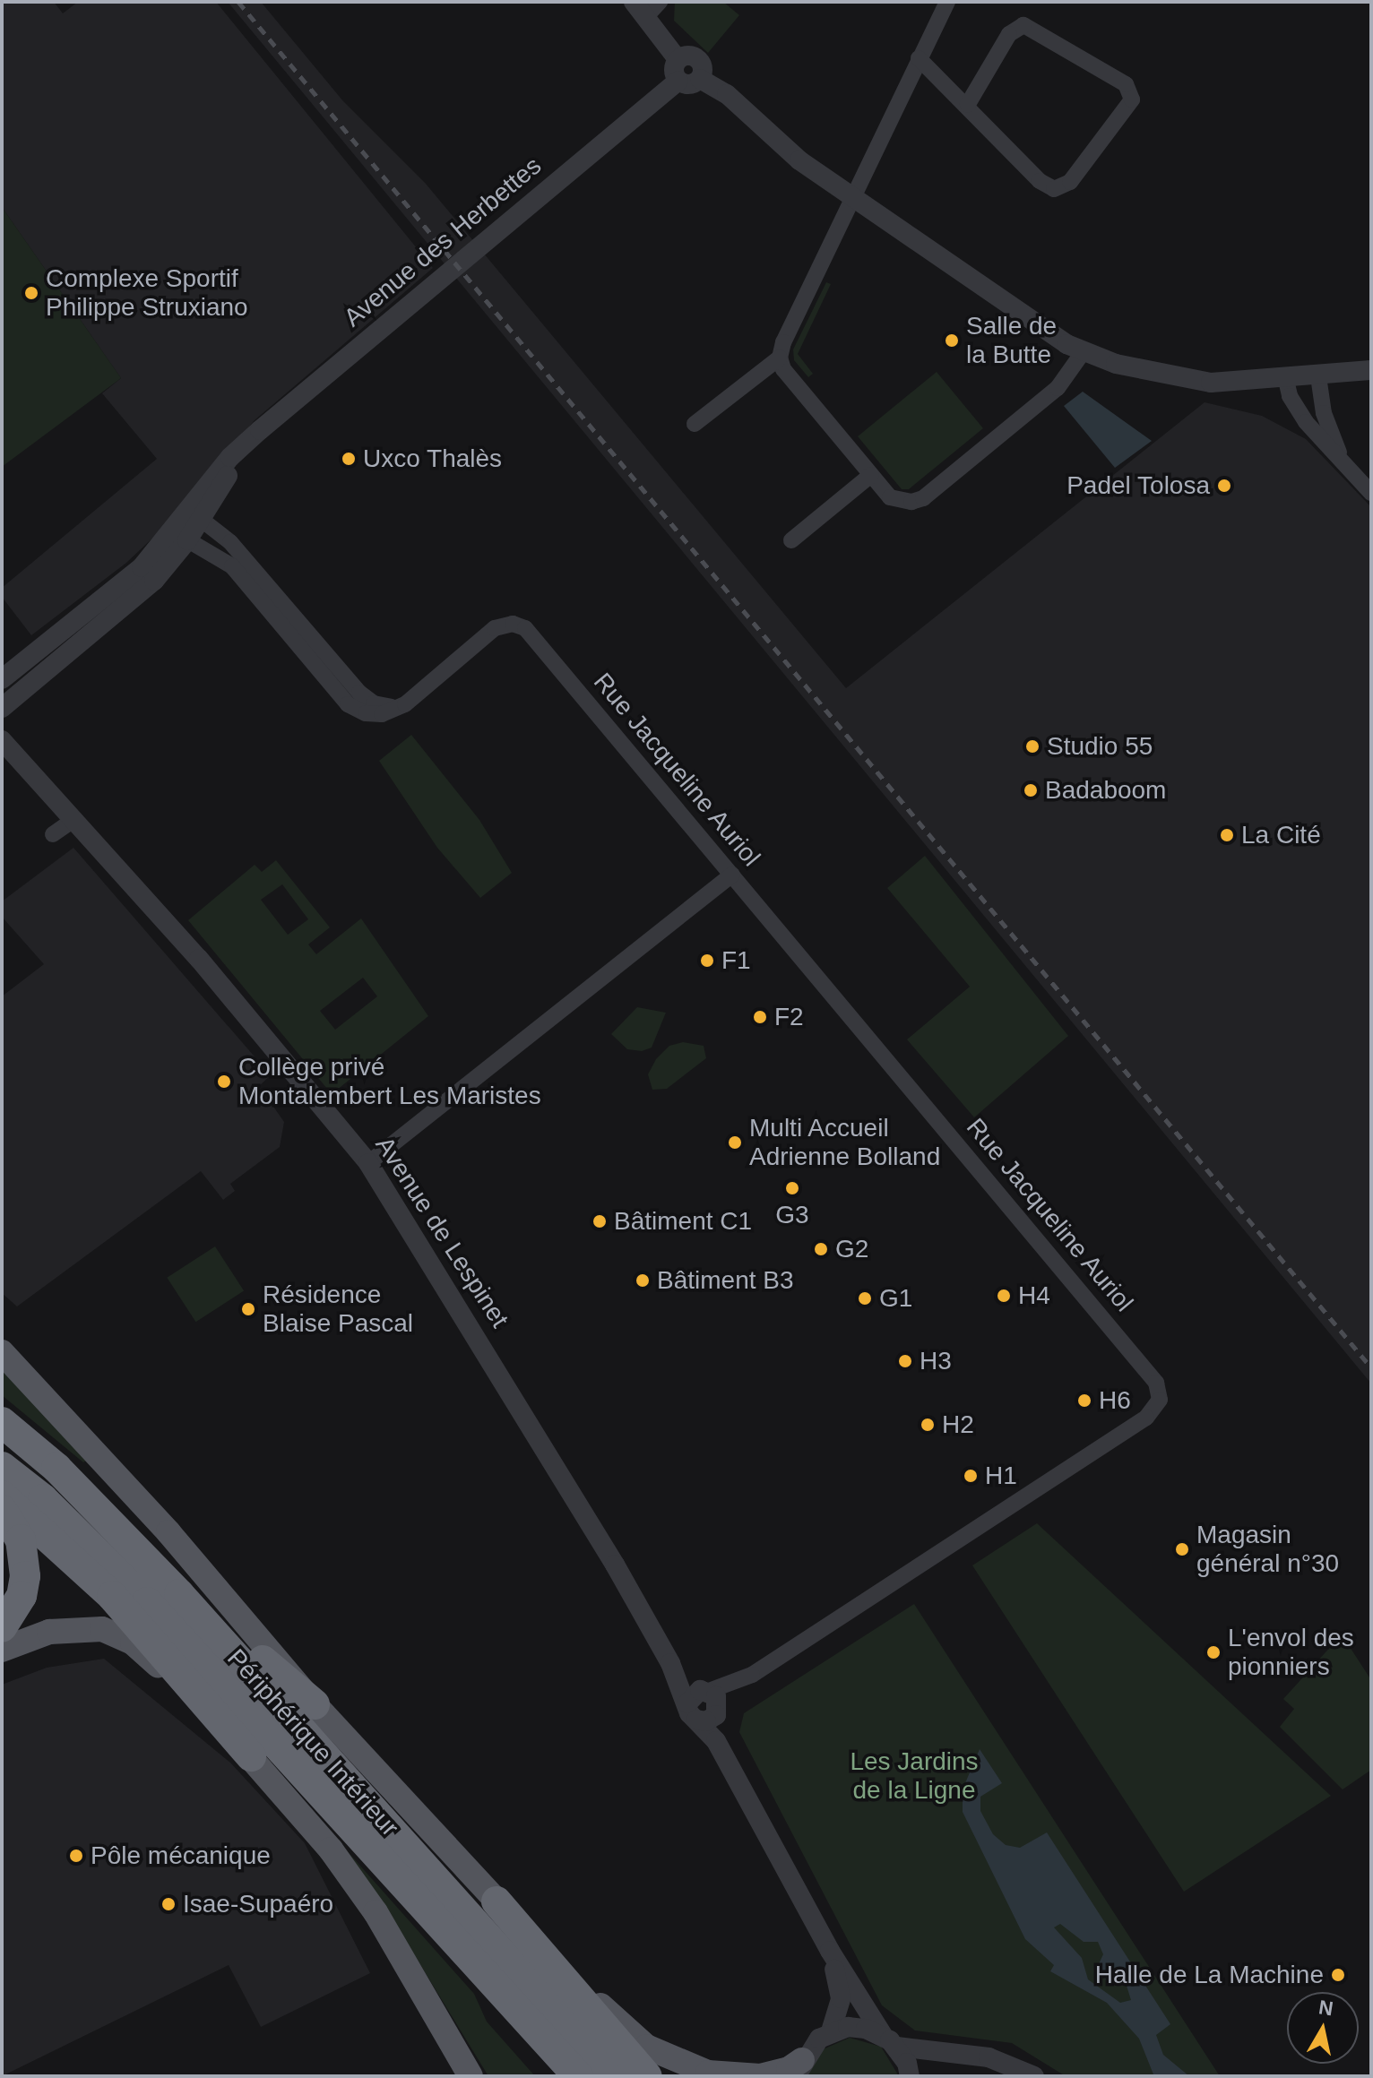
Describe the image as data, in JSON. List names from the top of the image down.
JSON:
{
  "streets": {
    "highway": ["Périphérique Intérieur"],
    "street": ["Avenue des Herbettes", "Rue Jacqueline Auriol", "Avenue de Lespinet"]
  },
  "crossings": [
    ["Avenue des Herbettes", "Rue Jacqueline Auriol"],
    ["Rue Jacqueline Auriol", "Avenue de Lespinet"]
  ],
  "parks": ["Les Jardins de la Ligne"],
  "places": [
    "Complexe Sportif Philippe Struxiano",
    "Salle de la Butte",
    "Uxco Thalès",
    "Padel Tolosa",
    "Studio 55",
    "Badaboom",
    "La Cité",
    "F1",
    "F2",
    "Collège privé Montalembert Les Maristes",
    "Multi Accueil Adrienne Bolland",
    "G3",
    "Bâtiment C1",
    "G2",
    "Bâtiment B3",
    "H4",
    "G1",
    "Résidence Blaise Pascal",
    "H3",
    "H6",
    "H2",
    "H1",
    "Magasin général n°30",
    "L'envol des pionniers",
    "Pôle mécanique",
    "Isae-Supaéro",
    "Halle de La Machine"
  ],
  "north": "top"
}
